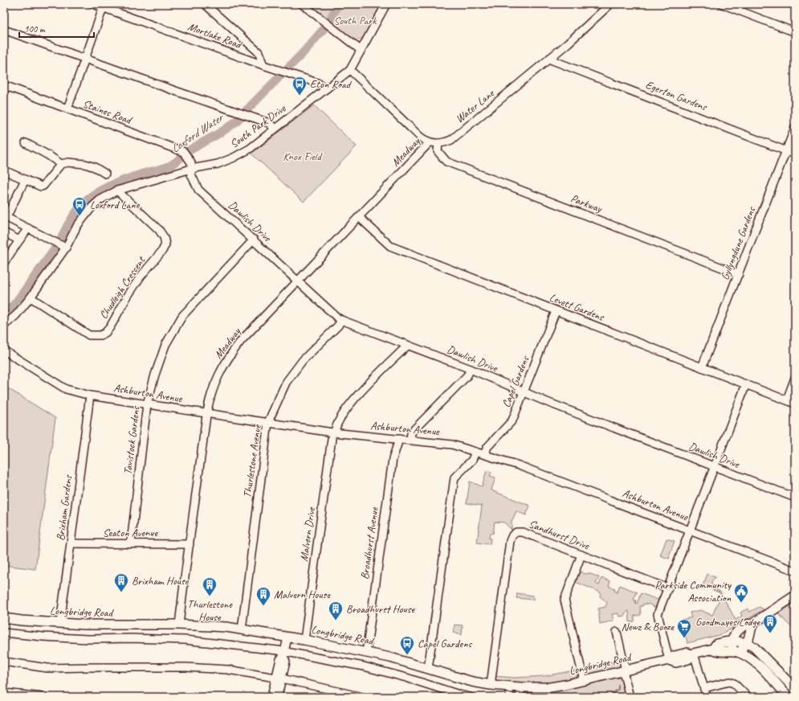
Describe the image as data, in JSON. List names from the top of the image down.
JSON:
{
  "streets": {
    "main road": ["Longbridge Road"],
    "street": [
      "Mortlake Road",
      "Egerton Gardens",
      "Water Lane",
      "Staines Road",
      "South Park Drive",
      "Meadway",
      "Parkway",
      "Dawlish Drive",
      "Gyllyngdune Gardens",
      "Chudleigh Crescent",
      "Levett Gardens",
      "Capel Gardens",
      "Ashburton Avenue",
      "Tavistock Gardens",
      "Thurlestone Avenue",
      "Brixham Gardens",
      "Seaton Avenue",
      "Malvern Drive",
      "Sandhurst Drive",
      "Broadhurst Avenue"
    ]
  },
  "crossings": [
    ["Mortlake Road", "South Park Drive"],
    ["Egerton Gardens", "Water Lane"],
    ["Egerton Gardens", "Gyllyngdune Gardens"],
    ["Water Lane", "South Park Drive"],
    ["Water Lane", "Meadway"],
    ["Water Lane", "Parkway"],
    ["Staines Road", "South Park Drive"],
    ["Staines Road", "Dawlish Drive"],
    ["South Park Drive", "Dawlish Drive"],
    ["South Park Drive", "Chudleigh Crescent"],
    ["Meadway", "Dawlish Drive"],
    ["Meadway", "Levett Gardens"],
    ["Meadway", "Ashburton Avenue"],
    ["Meadway", "Seaton Avenue"],
    ["Meadway", "Longbridge Road"],
    ["Parkway", "Gyllyngdune Gardens"],
    ["Dawlish Drive", "Capel Gardens"],
    ["Dawlish Drive", "Tavistock Gardens"],
    ["Dawlish Drive", "Thurlestone Avenue"],
    ["Dawlish Drive", "Malvern Drive"],
    ["Gyllyngdune Gardens", "Levett Gardens"],
    ["Levett Gardens", "Capel Gardens"],
    ["Capel Gardens", "Ashburton Avenue"],
    ["Ashburton Avenue", "Tavistock Gardens"],
    ["Ashburton Avenue", "Thurlestone Avenue"],
    ["Ashburton Avenue", "Brixham Gardens"],
    ["Ashburton Avenue", "Malvern Drive"],
    ["Ashburton Avenue", "Broadhurst Avenue"],
    ["Tavistock Gardens", "Seaton Avenue"],
    ["Thurlestone Avenue", "Longbridge Road"],
    ["Brixham Gardens", "Seaton Avenue"],
    ["Brixham Gardens", "Longbridge Road"],
    ["Malvern Drive", "Longbridge Road"],
    ["Sandhurst Drive", "Longbridge Road"],
    ["Broadhurst Avenue", "Longbridge Road"]
  ],
  "water": ["Loxford Water"],
  "parks": ["South Park", "Knox Field"],
  "places": {
    "bus stop": ["Eton Road", "Loxford Lane", "Capel Gardens"],
    "building": [
      "Brixham House",
      "Thurlestone House",
      "Malvern House",
      "Broadhurst House",
      "Goodmayes Lodge"
    ],
    "public building": ["Parkside Community Association"],
    "supermarket": ["Newz & Booze"]
  },
  "scale_bar": "100 m"
}
